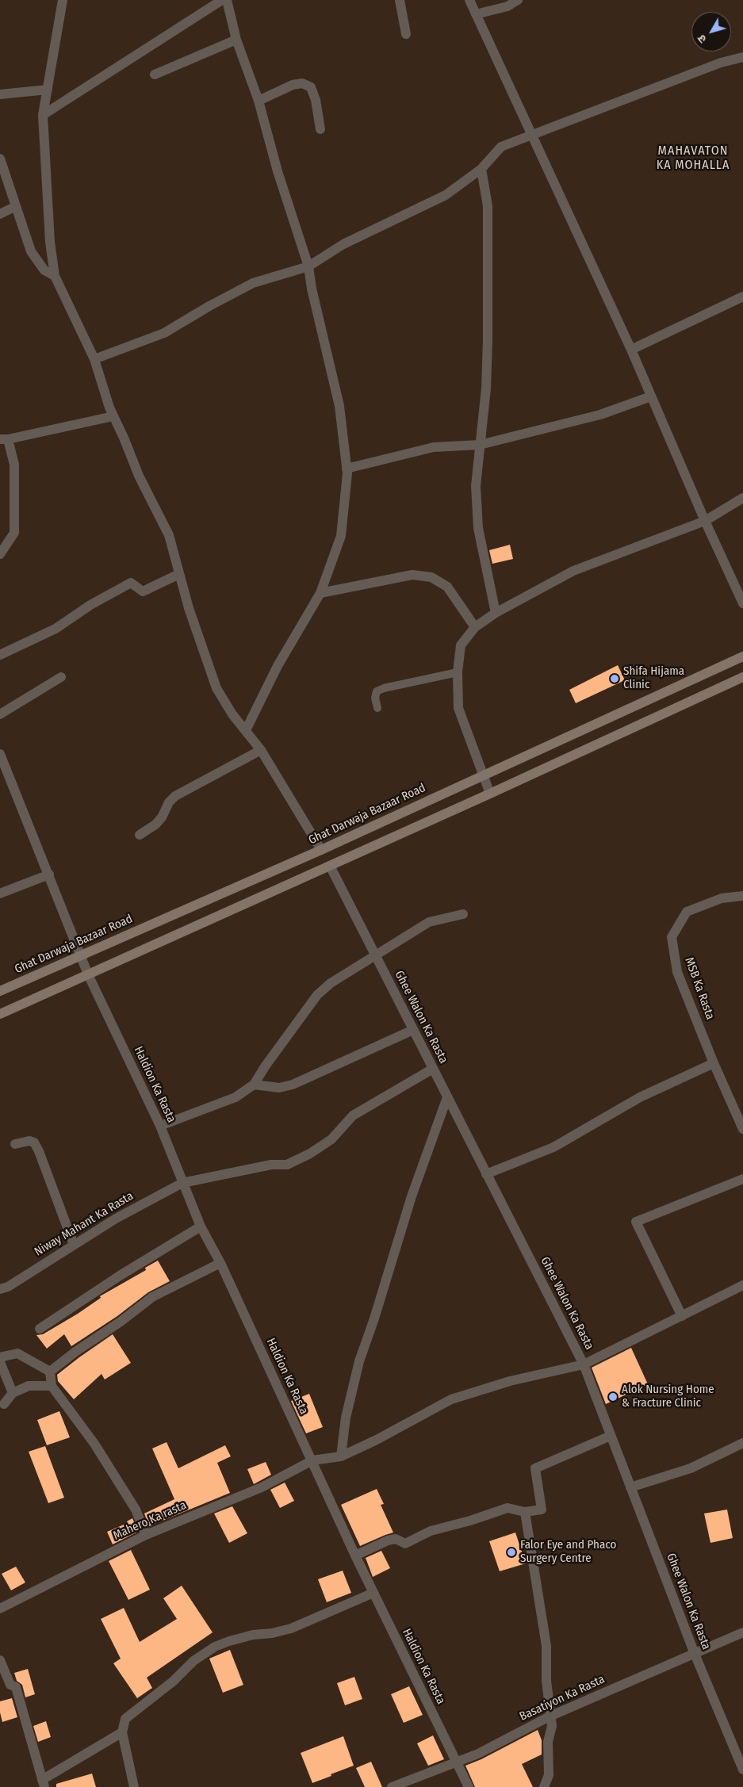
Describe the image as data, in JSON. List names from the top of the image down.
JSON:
{
  "streets": {
    "street": [
      "Ghat Darwaja Bazaar Road",
      "MSB Ka Rasta",
      "Ghee Walon Ka Rasta",
      "Haldion Ka Rasta",
      "Niway Mahant Ka Rasta",
      "Mahero Ka rasta",
      "Basatiyon Ka Rasta"
    ]
  },
  "crossings": [
    ["Ghat Darwaja Bazaar Road", "Haldion Ka Rasta"],
    ["Ghee Walon Ka Rasta", "Niway Mahant Ka Rasta"],
    ["Ghee Walon Ka Rasta", "Basatiyon Ka Rasta"],
    ["Haldion Ka Rasta", "Niway Mahant Ka Rasta"],
    ["Haldion Ka Rasta", "Mahero Ka rasta"],
    ["Haldion Ka Rasta", "Basatiyon Ka Rasta"]
  ],
  "districts": ["MAHAVATON KA MOHALLA"],
  "places": ["Shifa Hijama Clinic", "Alok Nursing Home & Fracture Clinic", "Falor Eye and Phaco Surgery Centre"],
  "north": "bottom left"
}
